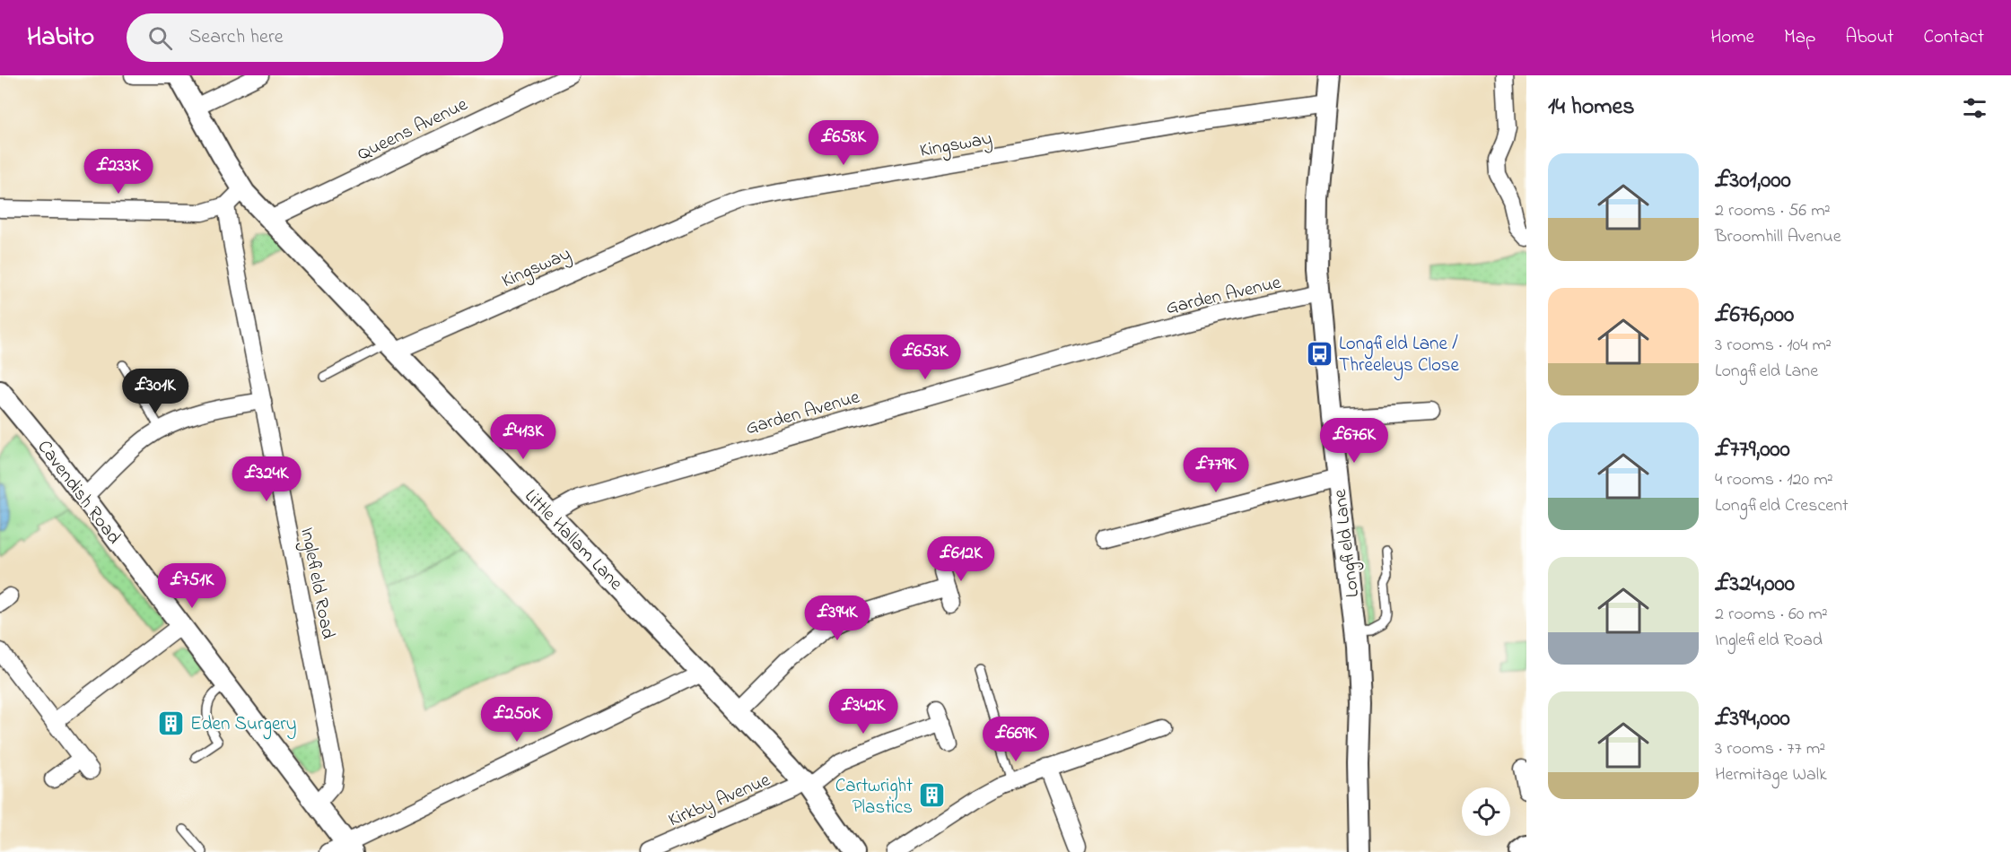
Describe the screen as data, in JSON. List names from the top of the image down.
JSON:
{
  "streets": {
    "street": [
      "Queens Avenue",
      "Kingsway",
      "Garden Avenue",
      "Cavendish Road",
      "Little Hallam Lane",
      "Longfield Lane",
      "Inglefield Road",
      "Kirkby Avenue"
    ]
  },
  "crossings": [
    ["Queens Avenue", "Little Hallam Lane"],
    ["Kingsway", "Little Hallam Lane"],
    ["Kingsway", "Longfield Lane"],
    ["Garden Avenue", "Little Hallam Lane"],
    ["Garden Avenue", "Longfield Lane"],
    ["Cavendish Road", "Inglefield Road"],
    ["Little Hallam Lane", "Kirkby Avenue"]
  ],
  "places": {
    "bus stop": ["Longfield Lane / Threeleys Close"],
    "building": ["Eden Surgery", "Cartwright Plastics"]
  },
  "page": {
    "header": "Habito",
    "search": "Search here",
    "nav": [
      "Home",
      "Map",
      "About",
      "Contact"
    ],
    "heading": "14 homes",
    "price": [
      "£658K",
      "£233K",
      "£653K",
      "£301K",
      "£413K",
      "£676K",
      "£779K",
      "£324K",
      "£612K",
      "£751K",
      "£394K",
      "£342K",
      "£250K",
      "£669K"
    ],
    "list": [
      {
        "name": "£301,000",
        "note": "2 rooms · 56 m² · Broomhill Avenue"
      },
      {
        "name": "£676,000",
        "note": "3 rooms · 104 m² · Longfield Lane"
      },
      {
        "name": "£779,000",
        "note": "4 rooms · 120 m² · Longfield Crescent"
      },
      {
        "name": "£324,000",
        "note": "2 rooms · 60 m² · Inglefield Road"
      },
      {
        "name": "£394,000",
        "note": "3 rooms · 77 m² · Hermitage Walk"
      }
    ]
  }
}
